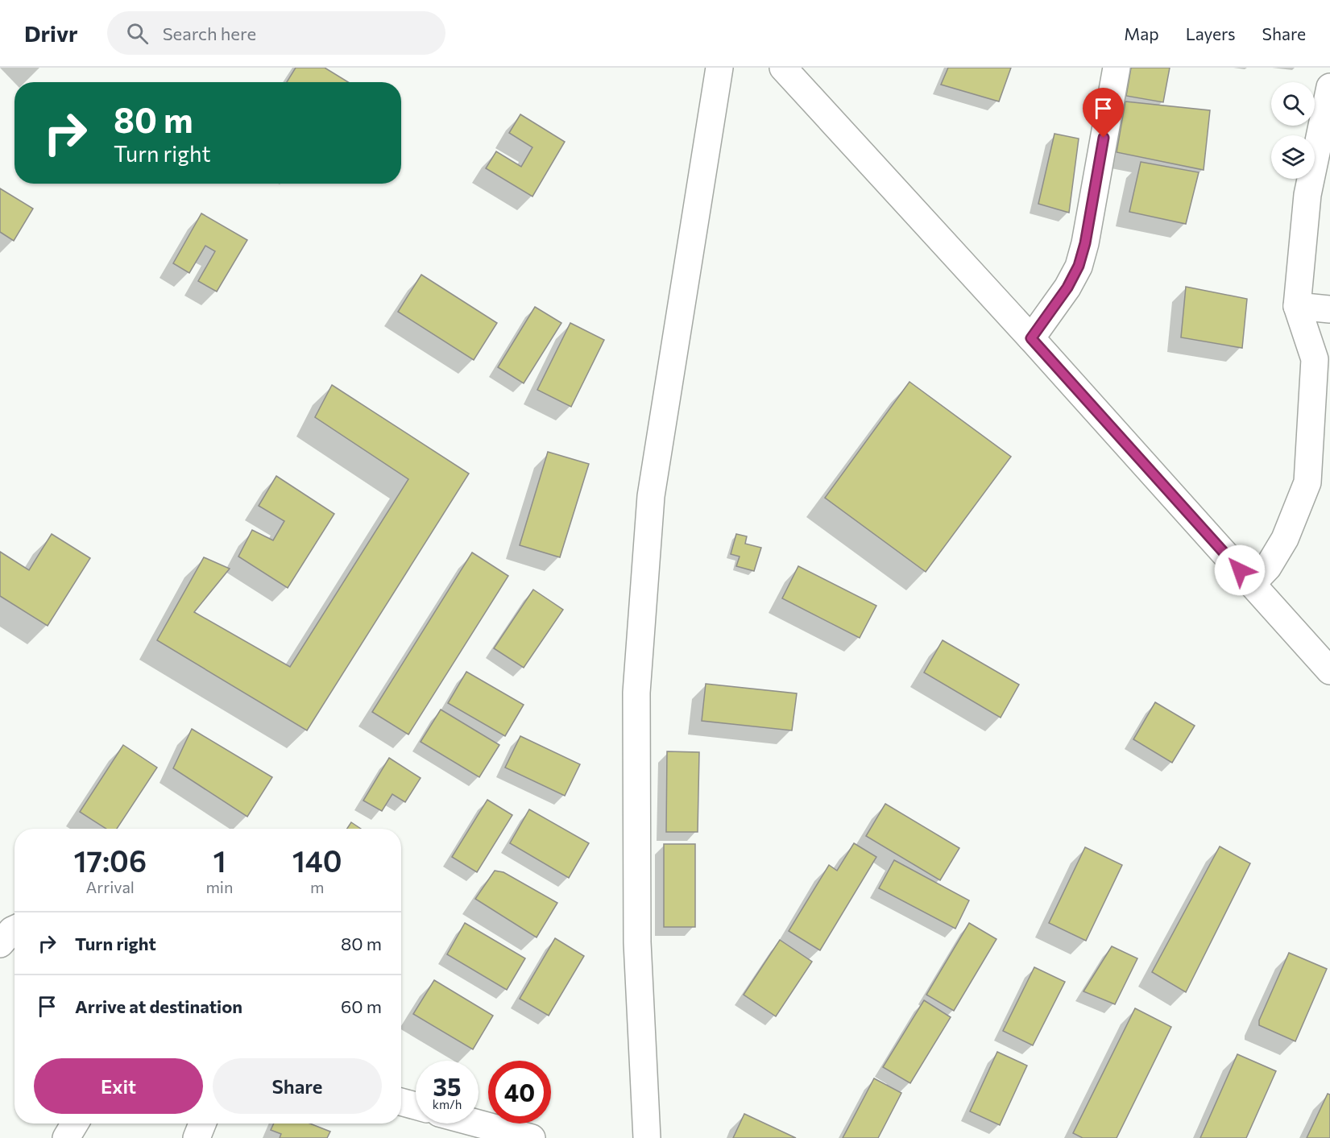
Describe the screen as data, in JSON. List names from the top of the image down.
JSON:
{
  "page": {
    "header": "Drivr",
    "search": "Search here",
    "nav": ["Map", "Layers", "Share"],
    "turn": ["80 m", "Turn right"],
    "eta": [
      "17:06",
      "Arrival",
      "1",
      "min",
      "140",
      "m"
    ],
    "list": [
      {
        "name": "Turn right",
        "value": "80 m"
      },
      {
        "name": "Arrive at destination",
        "value": "60 m"
      }
    ],
    "buttons": ["Exit", "Share"],
    "speed": "35 km/h",
    "limit": "40"
  }
}
